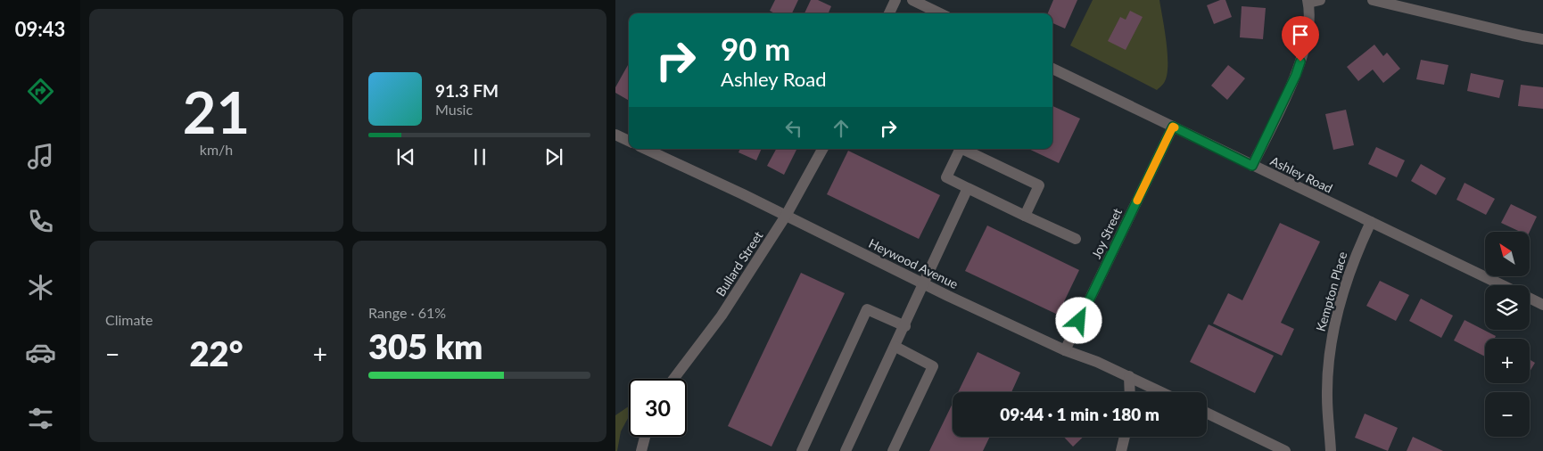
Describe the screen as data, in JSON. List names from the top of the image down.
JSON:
{
  "streets": {
    "street": [
      "Ashley Road",
      "Joy Street",
      "Bullard Street",
      "Heywood Avenue",
      "Kempton Place"
    ]
  },
  "crossings": [
    ["Ashley Road", "Joy Street"],
    ["Ashley Road", "Kempton Place"],
    ["Joy Street", "Heywood Avenue"],
    ["Bullard Street", "Heywood Avenue"]
  ],
  "north": "top left",
  "page": {
    "tabs": "09:43",
    "tile": [
      ["21", "km/h"],
      "Climate",
      ["Range · 61%", "305 km"]
    ],
    "turn": ["90 m", "Ashley Road"],
    "song": ["91.3 FM", "Music"],
    "map_buttons": ["+", "−"],
    "heat": ["−", "22°", "+"],
    "limit": "30",
    "trip": "09:44 · 1 min · 180 m"
  }
}
